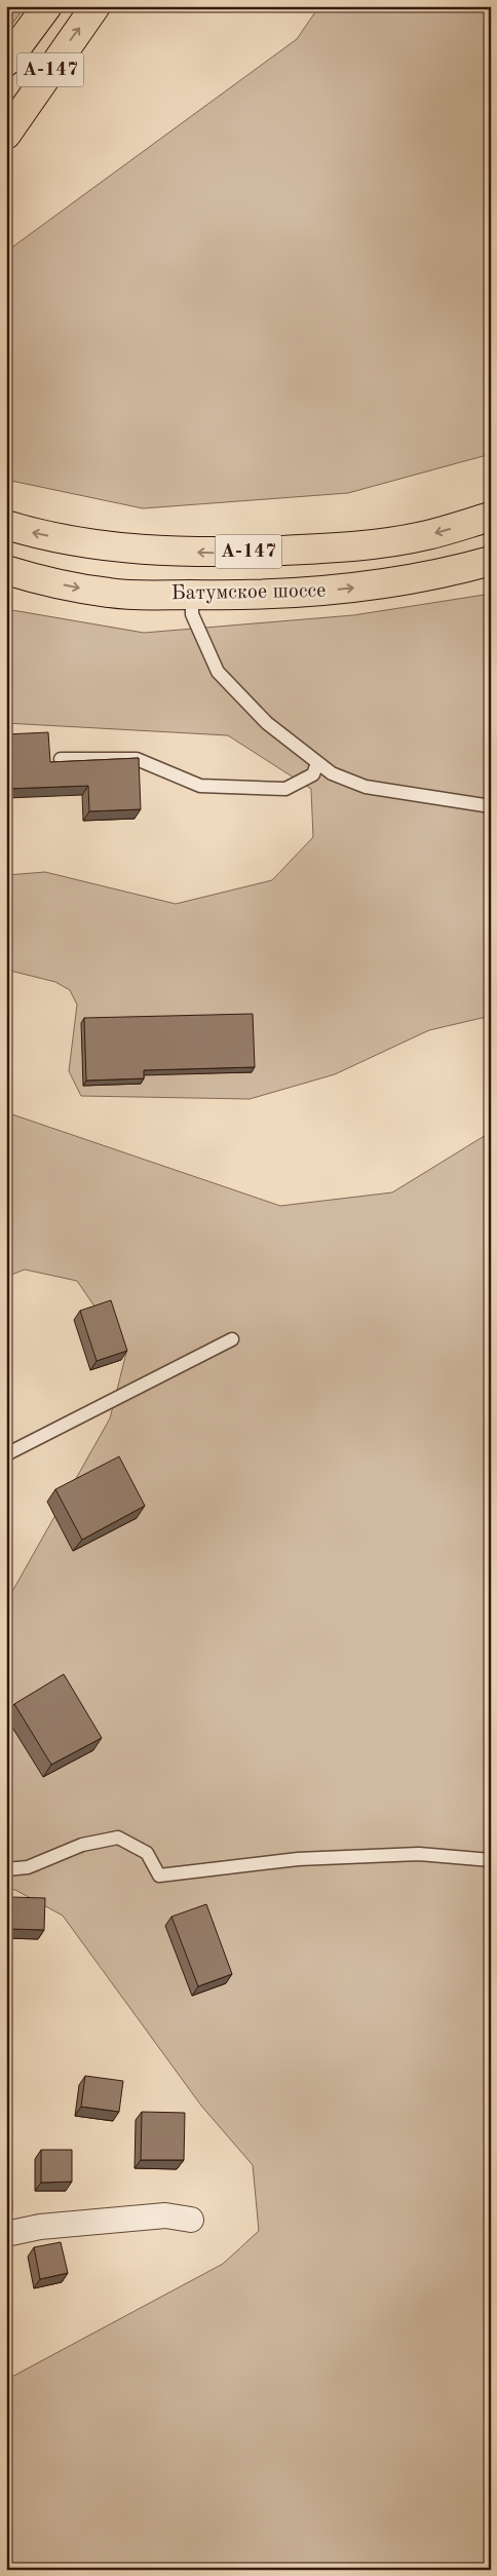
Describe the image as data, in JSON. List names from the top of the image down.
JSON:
{
  "streets": {
    "highway": ["А-147", "Батумское шоссе"]
  }
}
